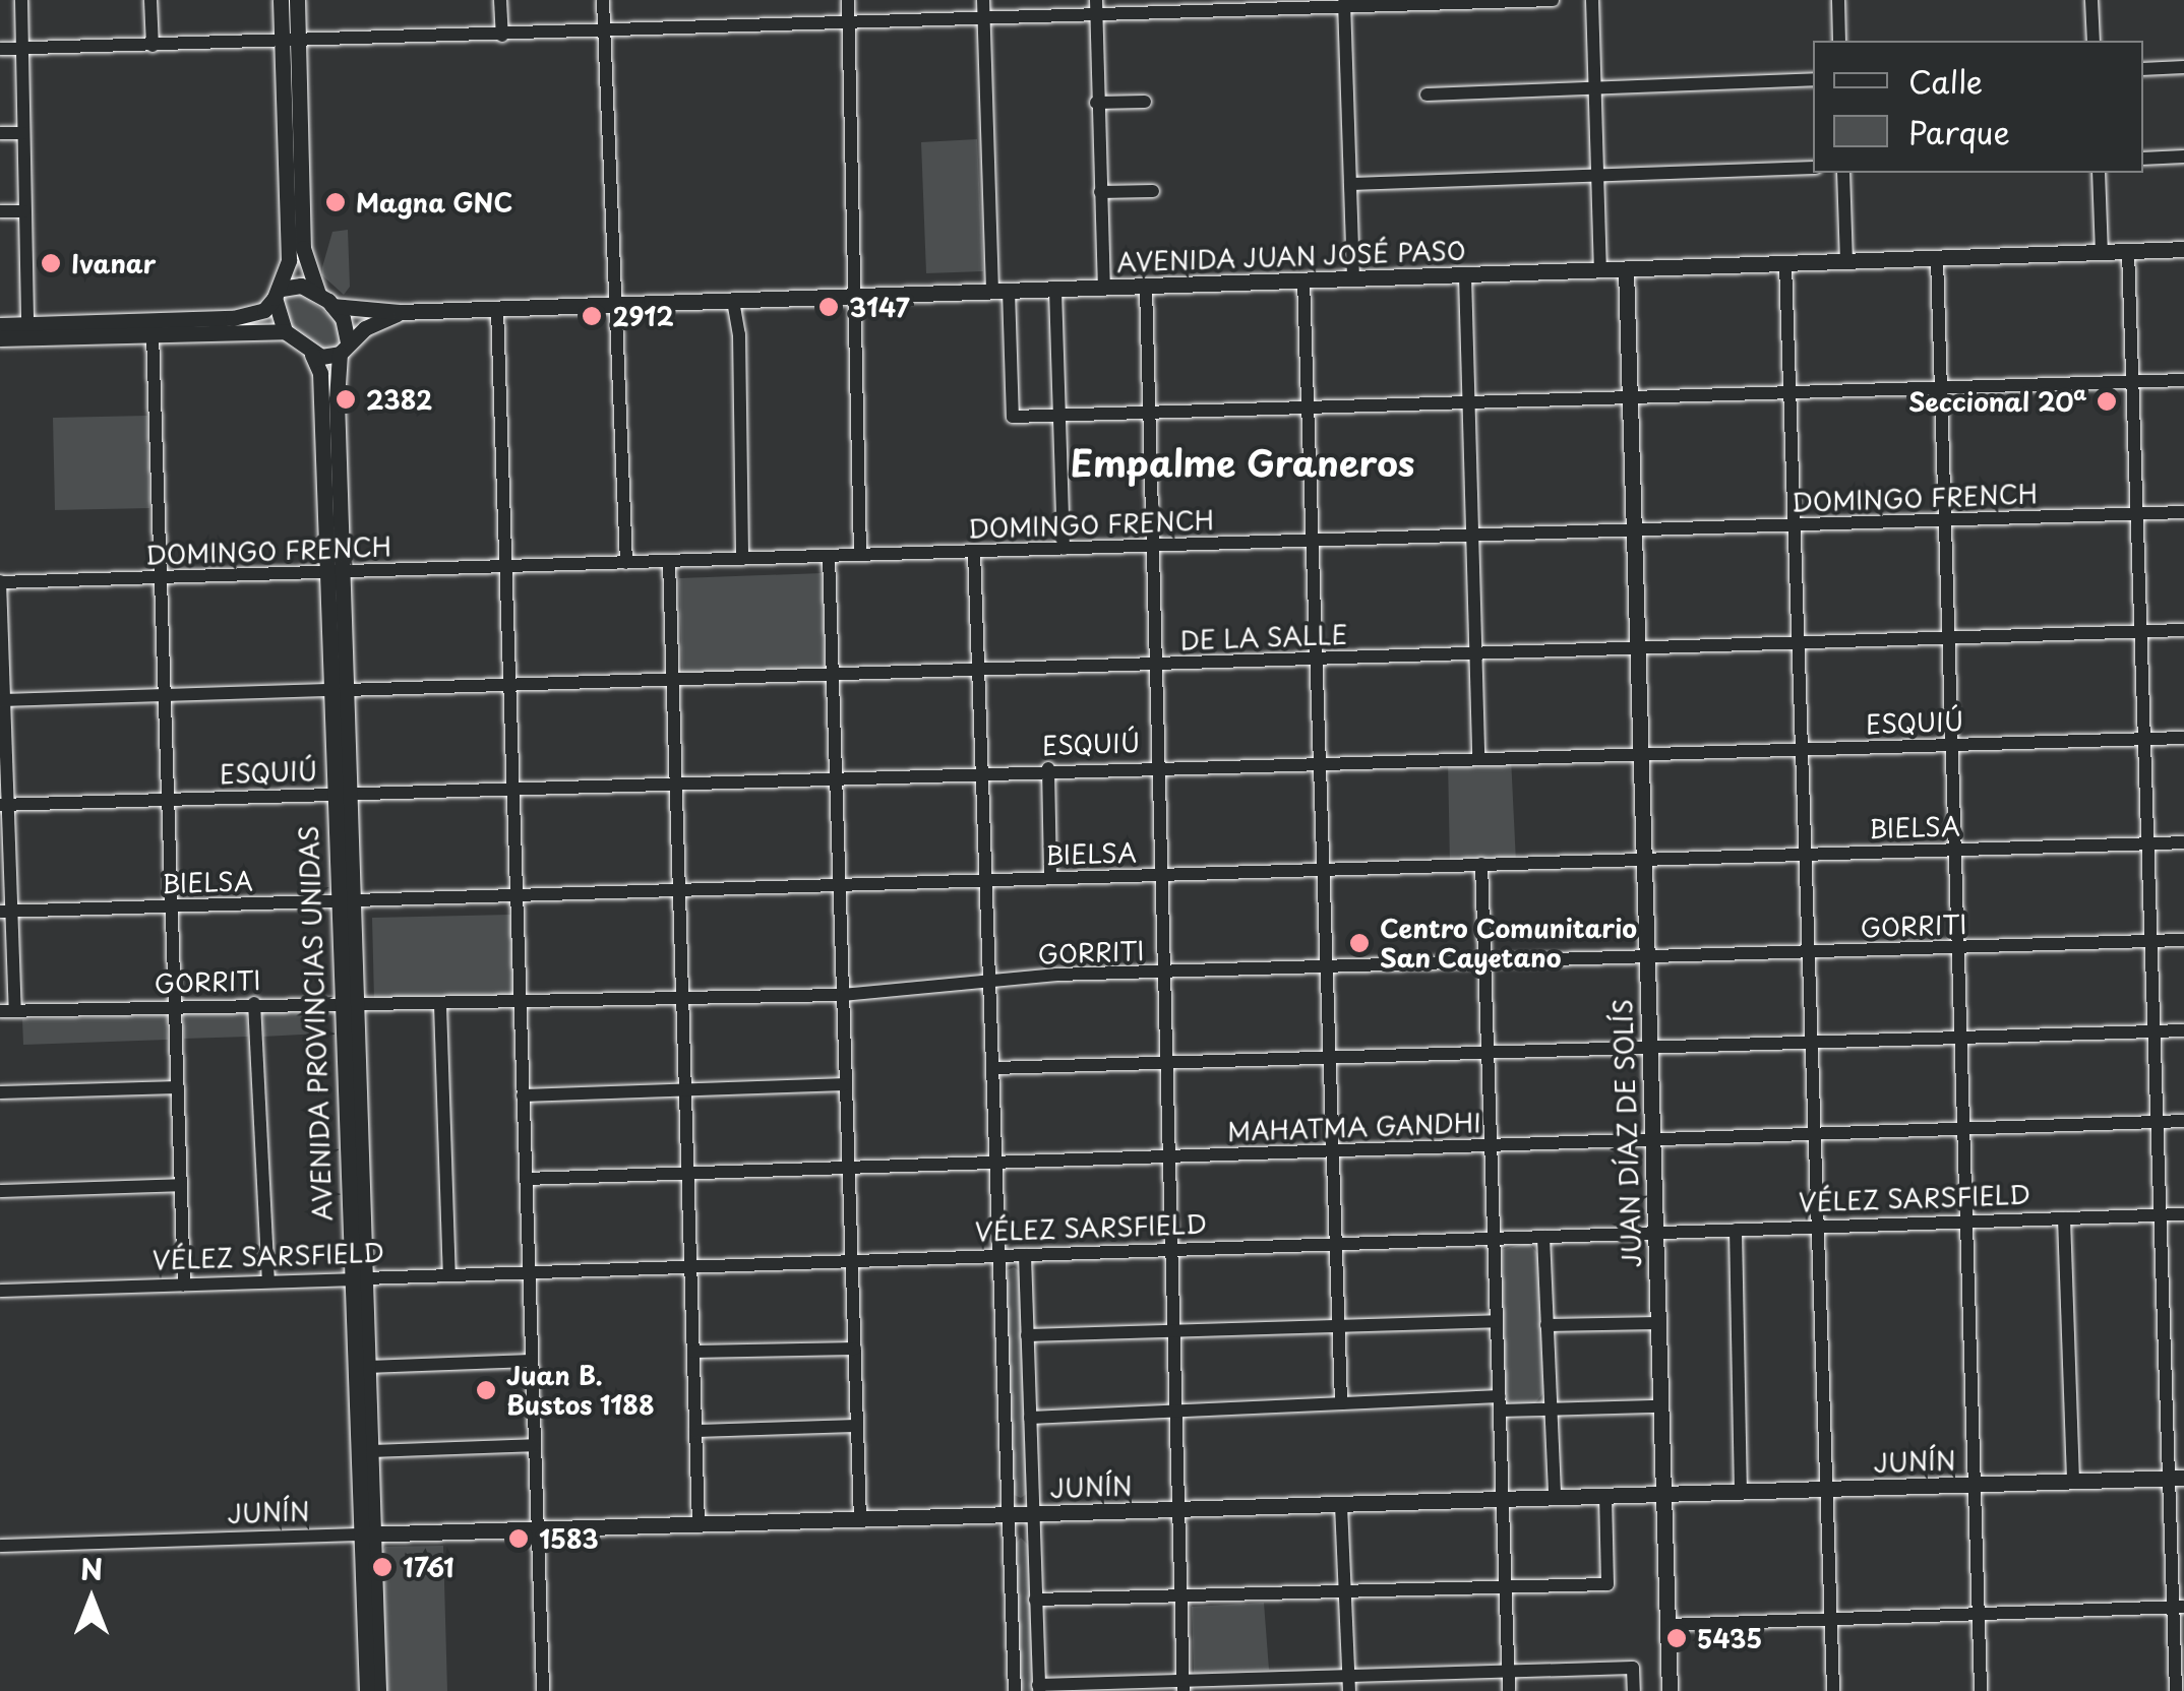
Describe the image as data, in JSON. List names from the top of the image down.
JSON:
{
  "streets": {
    "main road": [
      "AVENIDA JUAN JOSÉ PASO",
      "AVENIDA PROVINCIAS UNIDAS",
      "JUAN DÍAZ DE SOLÍS",
      "JUNÍN"
    ],
    "street": [
      "DOMINGO FRENCH",
      "DE LA SALLE",
      "ESQUIÚ",
      "BIELSA",
      "GORRITI",
      "MAHATMA GANDHI",
      "VÉLEZ SARSFIELD"
    ]
  },
  "crossings": [
    ["AVENIDA JUAN JOSÉ PASO", "AVENIDA PROVINCIAS UNIDAS"],
    ["AVENIDA JUAN JOSÉ PASO", "JUAN DÍAZ DE SOLÍS"],
    ["DOMINGO FRENCH", "AVENIDA PROVINCIAS UNIDAS"],
    ["DOMINGO FRENCH", "JUAN DÍAZ DE SOLÍS"],
    ["DE LA SALLE", "AVENIDA PROVINCIAS UNIDAS"],
    ["DE LA SALLE", "JUAN DÍAZ DE SOLÍS"],
    ["ESQUIÚ", "AVENIDA PROVINCIAS UNIDAS"],
    ["ESQUIÚ", "JUAN DÍAZ DE SOLÍS"],
    ["BIELSA", "AVENIDA PROVINCIAS UNIDAS"],
    ["BIELSA", "JUAN DÍAZ DE SOLÍS"],
    ["GORRITI", "AVENIDA PROVINCIAS UNIDAS"],
    ["GORRITI", "JUAN DÍAZ DE SOLÍS"],
    ["AVENIDA PROVINCIAS UNIDAS", "VÉLEZ SARSFIELD"],
    ["AVENIDA PROVINCIAS UNIDAS", "JUNÍN"],
    ["MAHATMA GANDHI", "JUAN DÍAZ DE SOLÍS"],
    ["JUAN DÍAZ DE SOLÍS", "VÉLEZ SARSFIELD"],
    ["JUAN DÍAZ DE SOLÍS", "JUNÍN"]
  ],
  "districts": ["Empalme Graneros"],
  "places": [
    "Magna GNC",
    "Ivanar",
    "3147",
    "2912",
    "2382",
    "Seccional 20ª",
    "Centro Comunitario San Cayetano",
    "Juan B. Bustos 1188",
    "1583",
    "1761",
    "5435"
  ],
  "legend": ["Calle", "Parque"],
  "north": "top"
}
